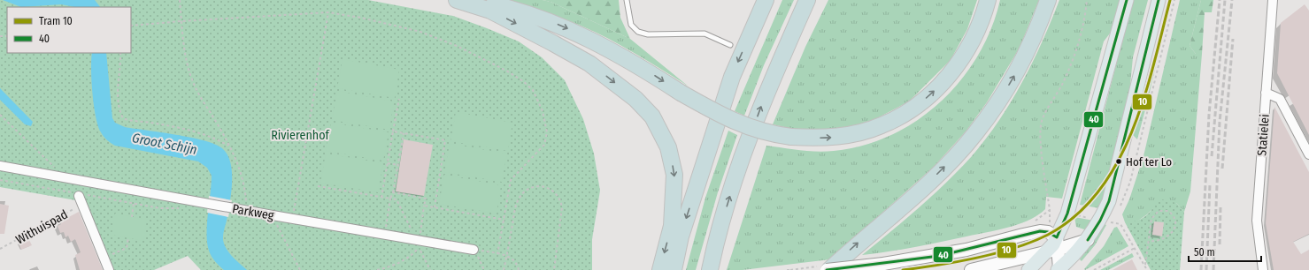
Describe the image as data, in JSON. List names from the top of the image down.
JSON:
{
  "streets": {
    "street": ["Statielei", "Parkweg"],
    "path": ["Withuispad"]
  },
  "water": ["Groot Schijn"],
  "parks": ["Rivierenhof"],
  "places": ["Hof ter Lo"],
  "lines": ["tram line 10", "transit line 40"],
  "legend": ["Tram 10", "40"],
  "scale_bar": "50 m"
}
